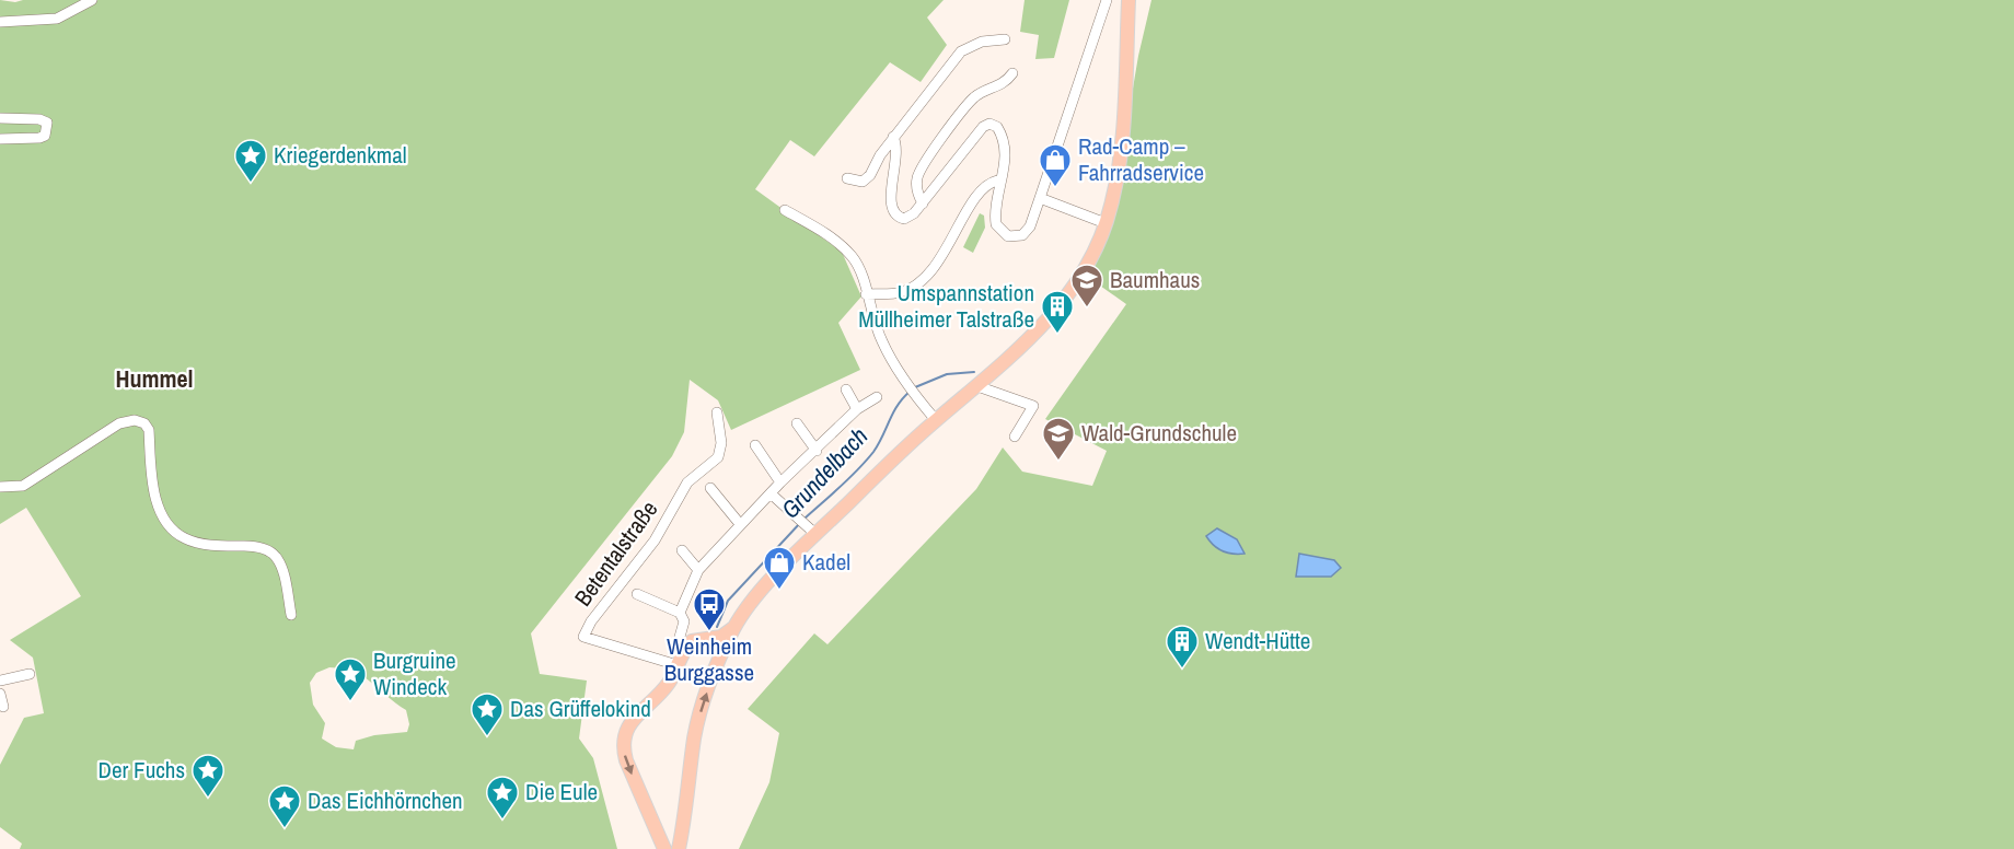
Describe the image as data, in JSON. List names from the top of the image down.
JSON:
{
  "streets": {
    "street": ["Betentalstraße"]
  },
  "districts": ["Hummel"],
  "water": ["Grundelbach"],
  "places": {
    "place": [
      "Kriegerdenkmal",
      "Burgruine Windeck",
      "Das Grüffelokind",
      "Der Fuchs",
      "Die Eule",
      "Das Eichhörnchen"
    ],
    "shop": ["Rad-Camp – Fahrradservice", "Kadel"],
    "school or university": ["Baumhaus", "Wald-Grundschule"],
    "building": ["Umspannstation Müllheimer Talstraße", "Wendt-Hütte"],
    "bus stop": ["Weinheim Burggasse"]
  }
}
